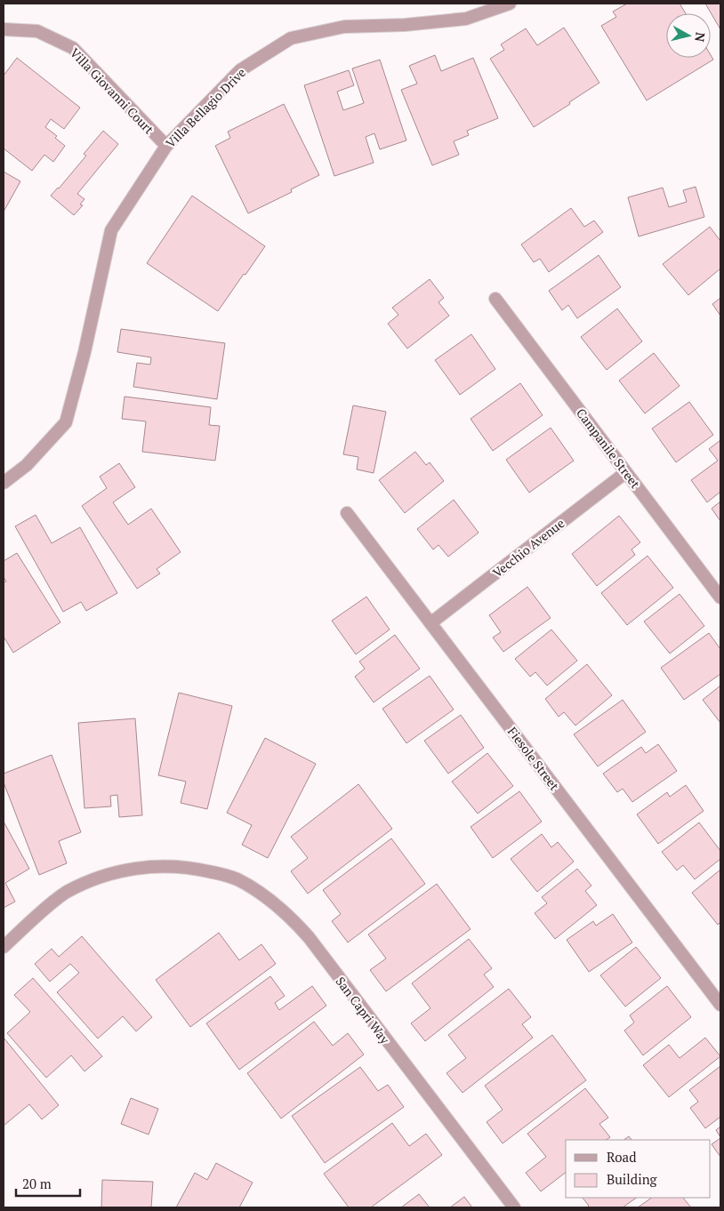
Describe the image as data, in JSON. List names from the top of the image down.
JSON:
{
  "streets": {
    "street": [
      "Villa Giovanni Court",
      "Villa Bellagio Drive",
      "Campanile Street",
      "Vecchio Avenue",
      "Fiesole Street",
      "San Capri Way"
    ]
  },
  "crossings": [
    ["Villa Giovanni Court", "Villa Bellagio Drive"],
    ["Campanile Street", "Vecchio Avenue"],
    ["Vecchio Avenue", "Fiesole Street"]
  ],
  "legend": ["Road", "Building"],
  "scale_bar": "20 m",
  "north": "right"
}
